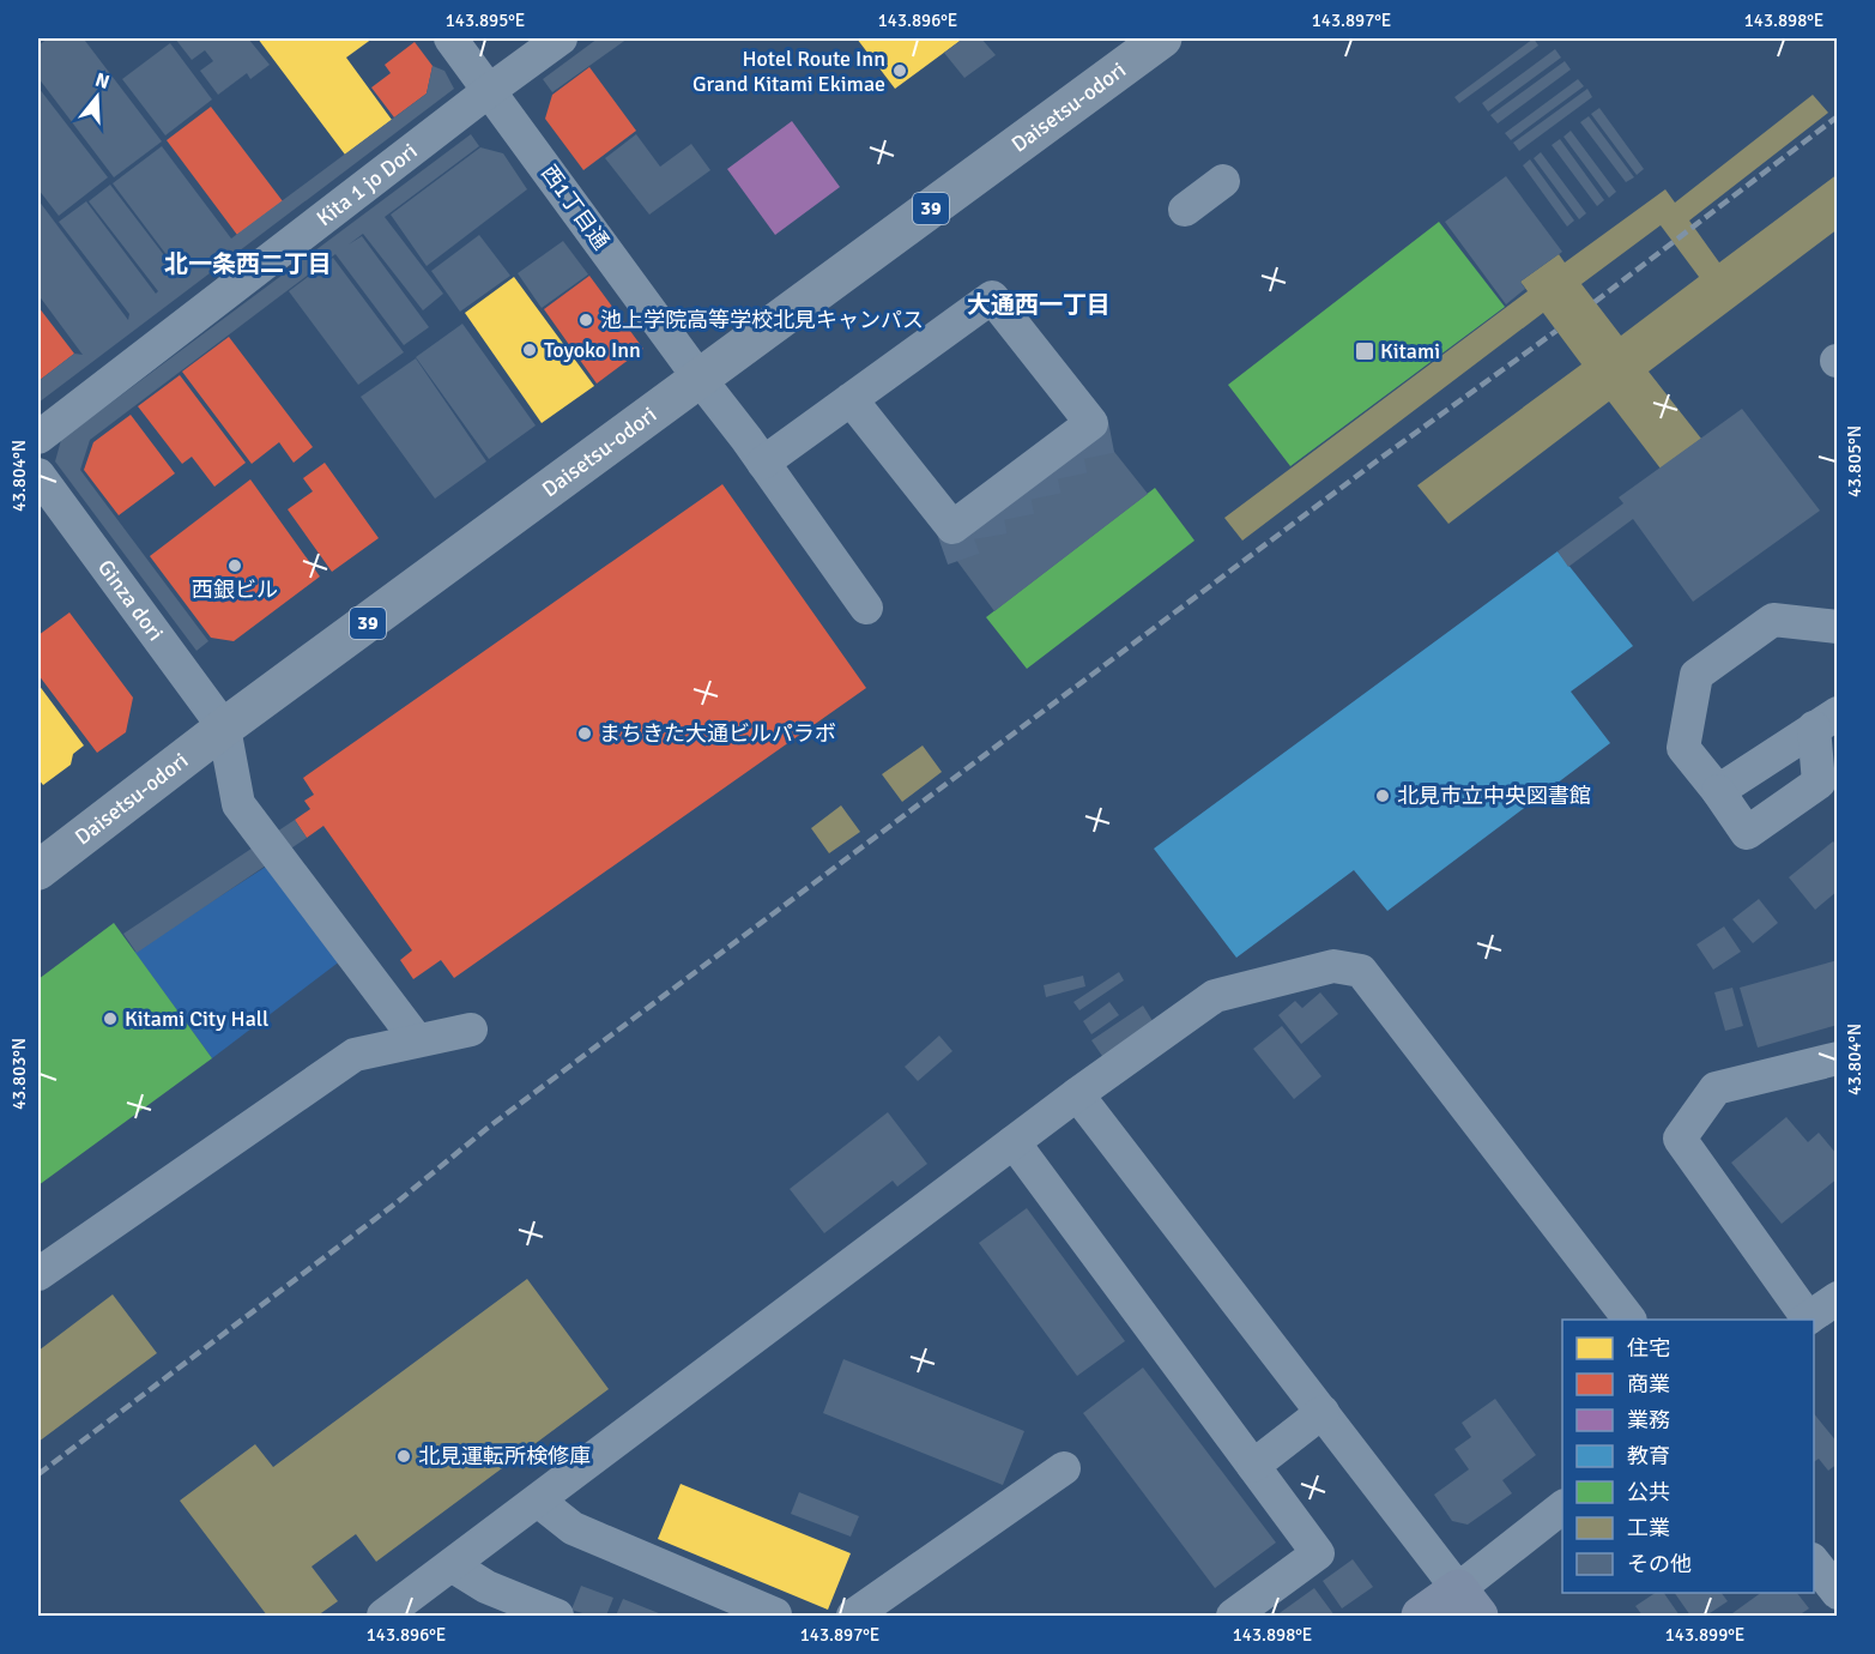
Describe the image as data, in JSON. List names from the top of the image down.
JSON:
{
  "streets": {
    "highway": ["Daisetsu-odori", "39"],
    "street": ["Kita 1 jo Dori", "西1丁目通", "Ginza dori"]
  },
  "crossings": [
    ["Daisetsu-odori", "西1丁目通"],
    ["Daisetsu-odori", "Ginza dori"],
    ["Kita 1 jo Dori", "西1丁目通"]
  ],
  "districts": ["北一条西二丁目", "大通西一丁目"],
  "places": {
    "other": [
      "Hotel Route Inn Grand Kitami Ekimae",
      "池上学院高等学校北見キャンパス",
      "Toyoko Inn",
      "西銀ビル",
      "まちきた大通ビルパラボ",
      "北見市立中央図書館",
      "Kitami City Hall",
      "北見運転所検修庫"
    ],
    "transit": ["Kitami"]
  },
  "legend": [
    "住宅",
    "商業",
    "業務",
    "教育",
    "公共",
    "工業",
    "その他"
  ],
  "north": "top",
  "coordinates": [
    "143.895°E",
    "143.896°E",
    "143.897°E",
    "143.898°E",
    "43.805°N",
    "43.804°N",
    "43.803°N",
    "143.899°E"
  ]
}
